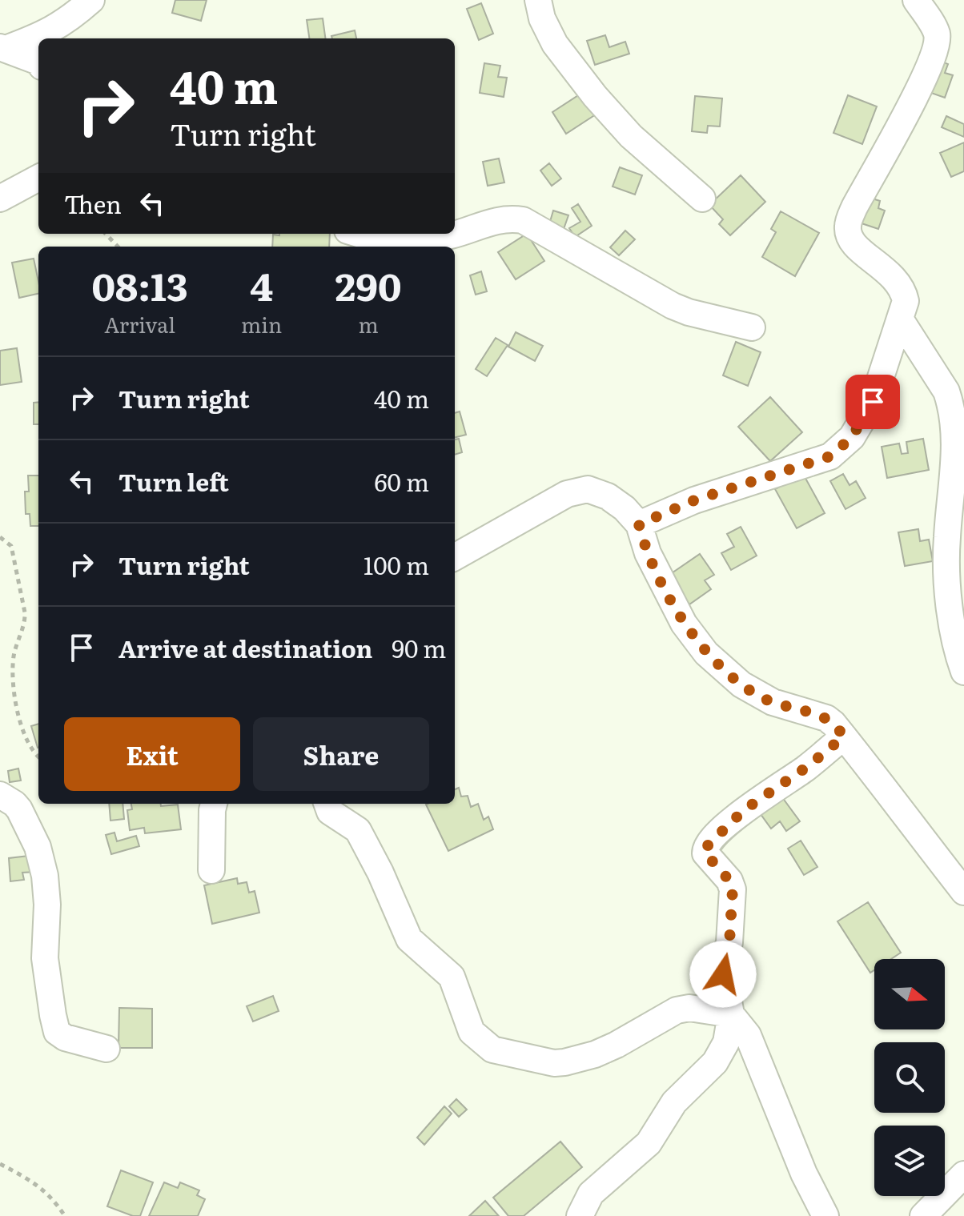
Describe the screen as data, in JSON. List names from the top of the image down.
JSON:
{
  "north": "right",
  "page": {
    "turn": ["40 m", "Turn right"],
    "then": "Then",
    "eta": [
      "08:13",
      "Arrival",
      "4",
      "min",
      "290",
      "m"
    ],
    "list": [
      {
        "name": "Turn right",
        "value": "40 m"
      },
      {
        "name": "Turn left",
        "value": "60 m"
      },
      {
        "name": "Turn right",
        "value": "100 m"
      },
      {
        "name": "Arrive at destination",
        "value": "90 m"
      }
    ],
    "buttons": ["Exit", "Share"]
  }
}
